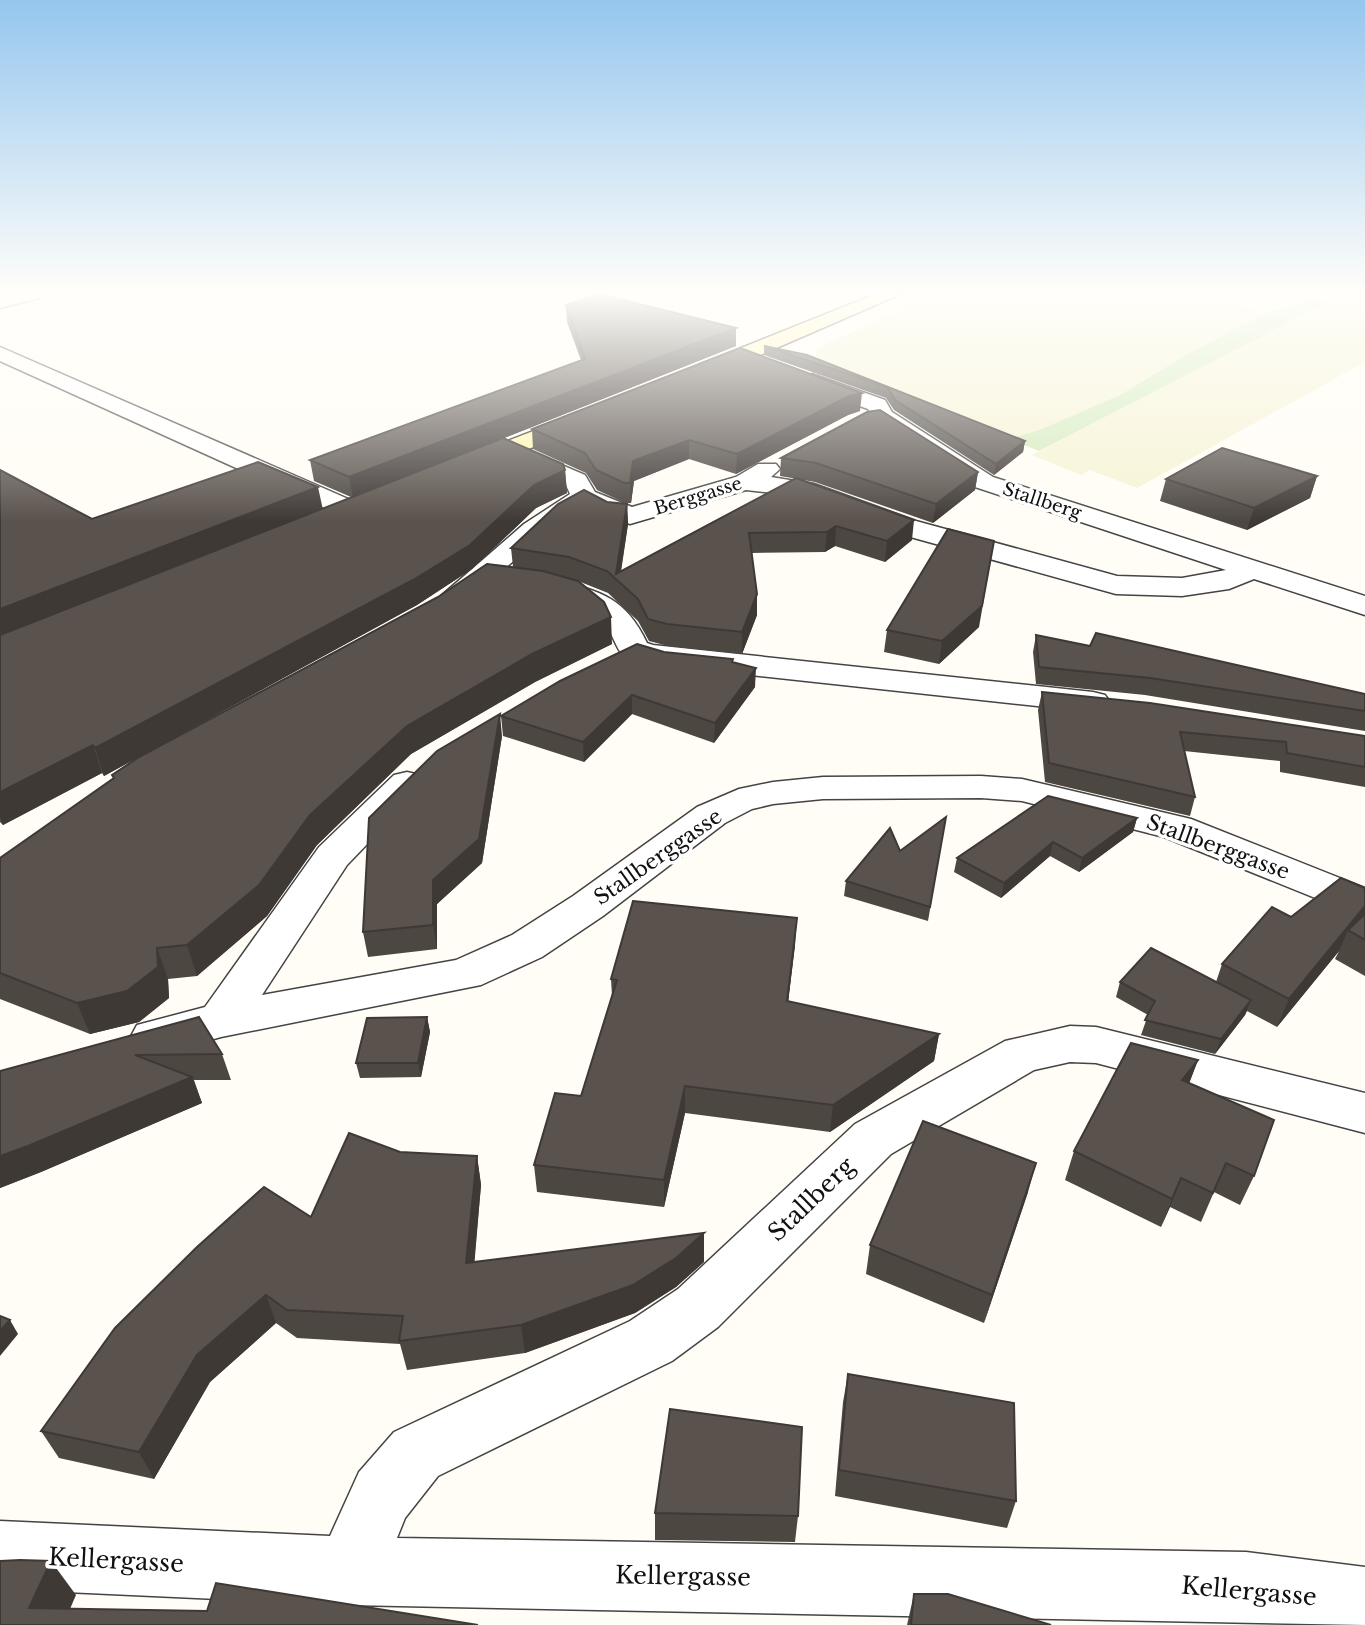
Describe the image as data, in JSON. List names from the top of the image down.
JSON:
{
  "streets": {
    "street": [
      "Berggasse",
      "Stallberg",
      "Stallberggasse",
      "Kellergasse"
    ]
  },
  "crossings": [
    ["Stallberg", "Kellergasse"]
  ]
}
